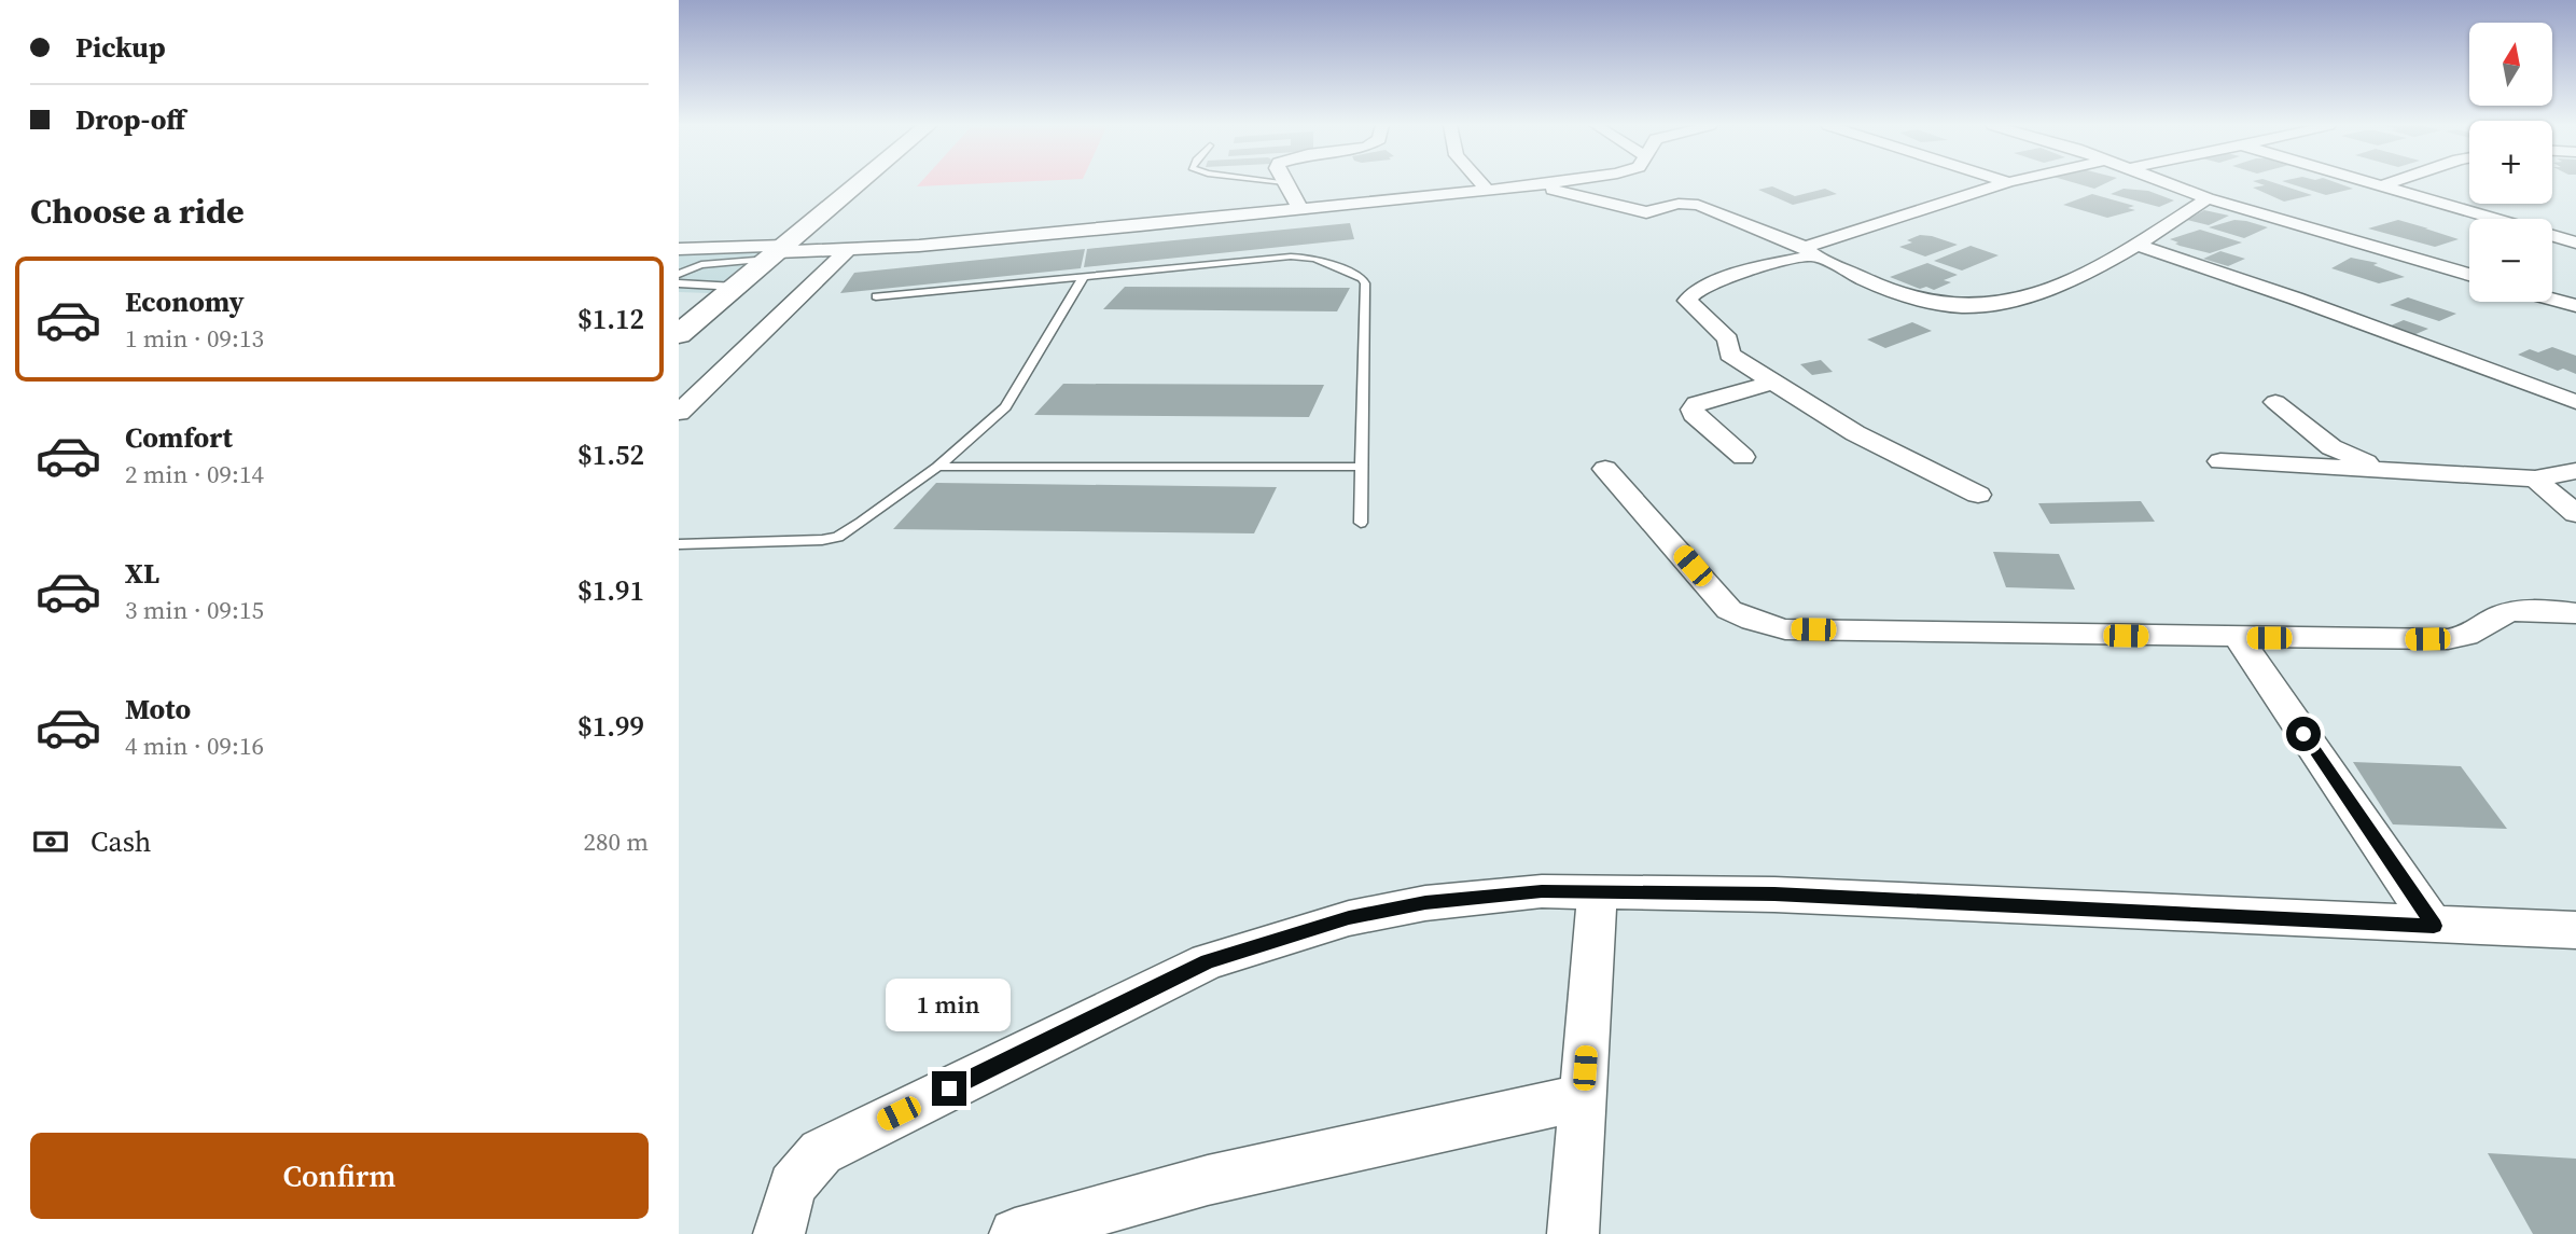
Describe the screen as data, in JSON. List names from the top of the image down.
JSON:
{
  "north": "top",
  "page": {
    "banner": ["Pickup", "Drop-off"],
    "map_buttons": ["+", "−"],
    "heading": "Choose a ride",
    "list": [
      {
        "name": "Economy",
        "note": "1 min · 09:13",
        "value": "$1.12"
      },
      {
        "name": "Comfort",
        "note": "2 min · 09:14",
        "value": "$1.52"
      },
      {
        "name": "XL",
        "note": "3 min · 09:15",
        "value": "$1.91"
      },
      {
        "name": "Moto",
        "note": "4 min · 09:16",
        "value": "$1.99"
      }
    ],
    "pay": ["Cash", "280 m"],
    "bubble": "1 min",
    "buttons": "Confirm"
  }
}
